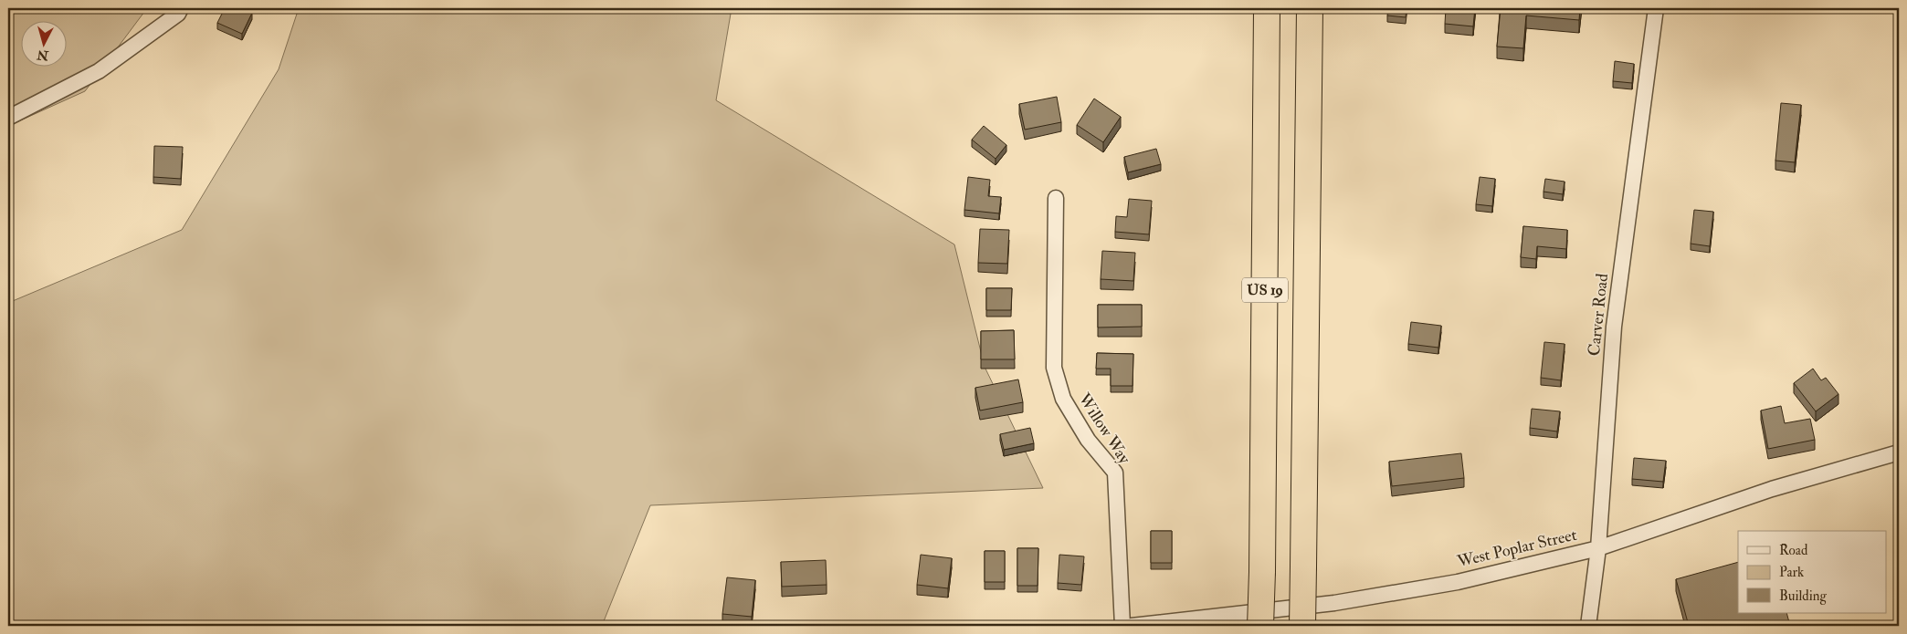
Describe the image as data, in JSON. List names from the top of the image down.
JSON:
{
  "streets": {
    "highway": ["US 19"],
    "street": ["Carver Road", "Willow Way", "West Poplar Street"]
  },
  "crossings": [
    ["Carver Road", "West Poplar Street"]
  ],
  "legend": ["Road", "Park", "Building"],
  "north": "bottom"
}
